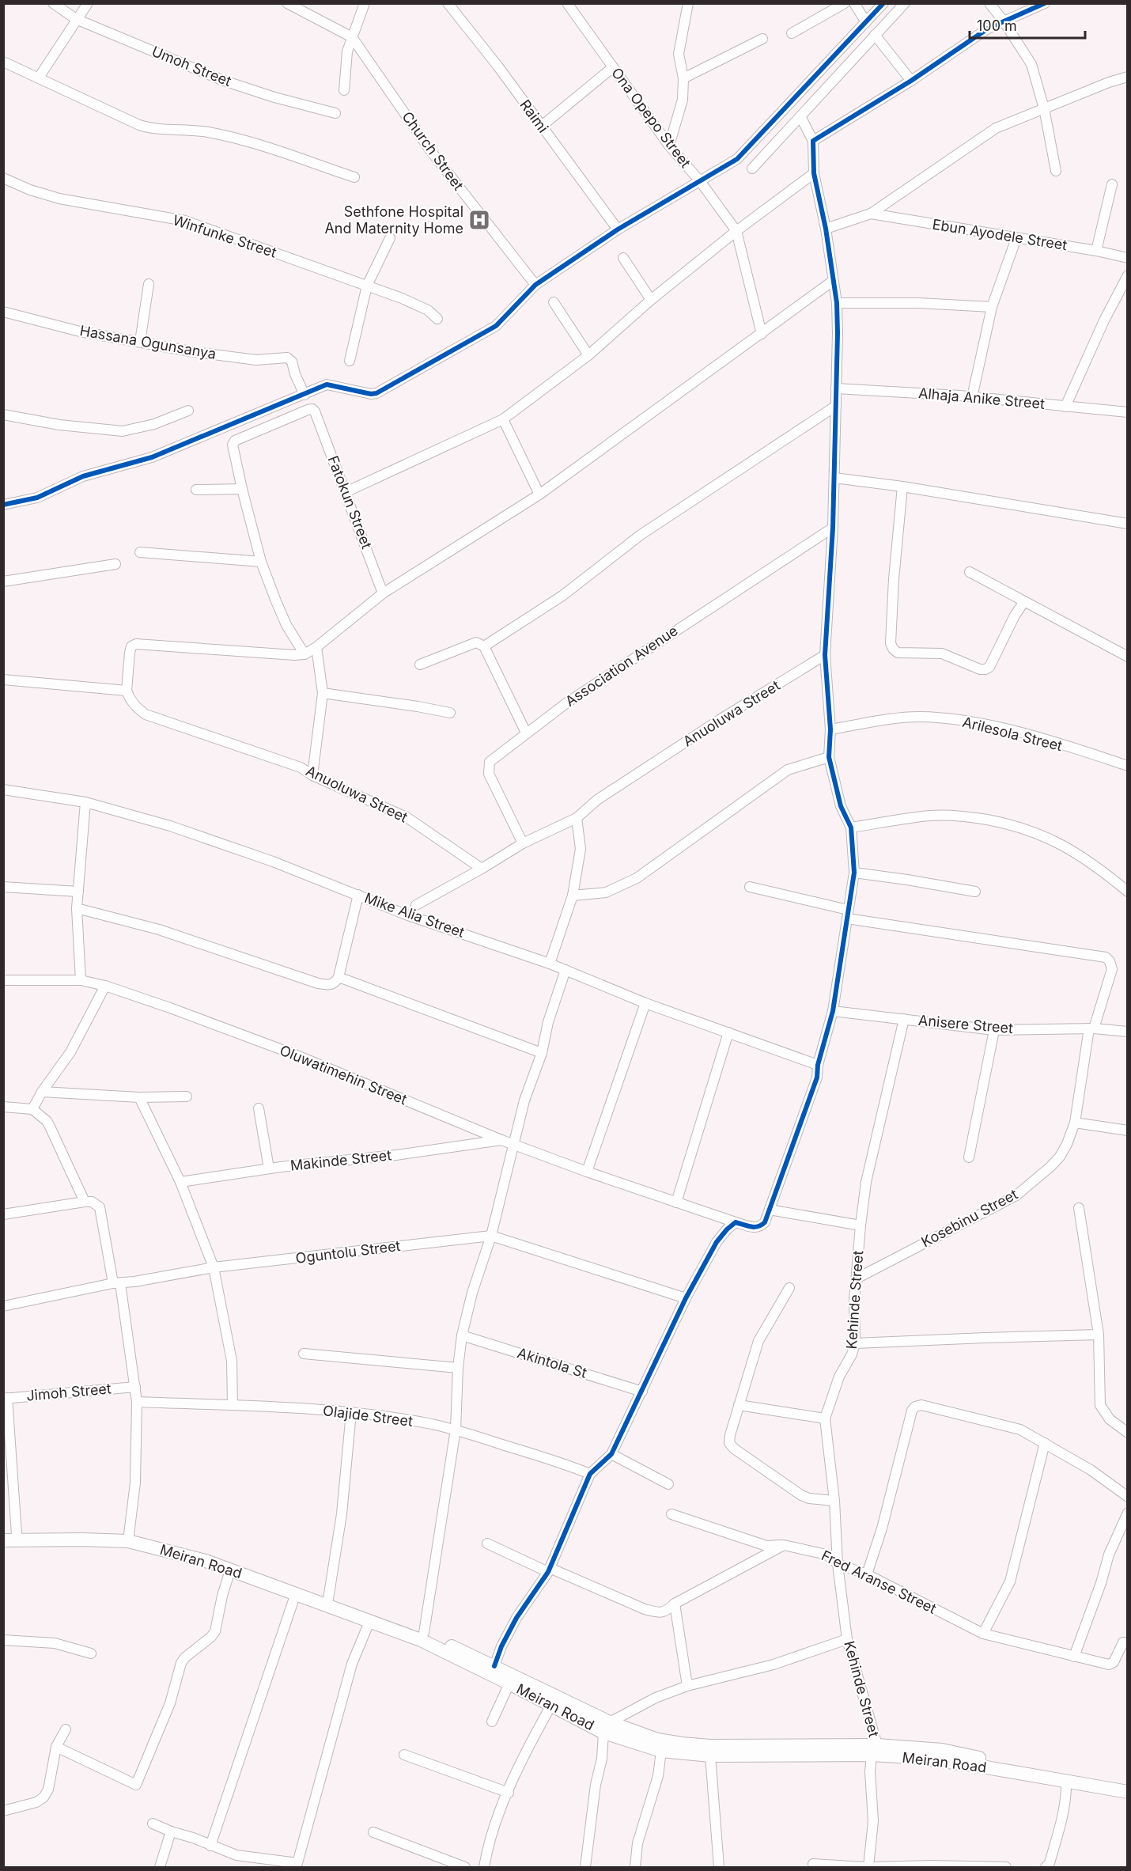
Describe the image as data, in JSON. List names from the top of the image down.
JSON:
{
  "streets": {
    "main road": ["Meiran Road"],
    "street": [
      "Umoh Street",
      "Raimi",
      "Ona Opepo Street",
      "Church Street",
      "Ebun Ayodele Street",
      "Winfunke Street",
      "Hassana Ogunsanya",
      "Alhaja Anike Street",
      "Fatokun Street",
      "Association Avenue",
      "Anuoluwa Street",
      "Arilesola Street",
      "Mike Alia Street",
      "Anisere Street",
      "Oluwatimehin Street",
      "Makinde Street",
      "Kosebinu Street",
      "Oguntolu Street",
      "Kehinde Street",
      "Akintola St",
      "Jimoh Street",
      "Olajide Street",
      "Fred Aranse Street"
    ]
  },
  "crossings": [
    ["Association Avenue", "Anuoluwa Street"],
    ["Anisere Street", "Kosebinu Street"],
    ["Anisere Street", "Kehinde Street"],
    ["Oluwatimehin Street", "Makinde Street"],
    ["Kosebinu Street", "Kehinde Street"],
    ["Kehinde Street", "Meiran Road"],
    ["Kehinde Street", "Fred Aranse Street"]
  ],
  "places": {
    "hospital": ["Sethfone Hospital And Maternity Home"]
  },
  "scale_bar": "100 m"
}
